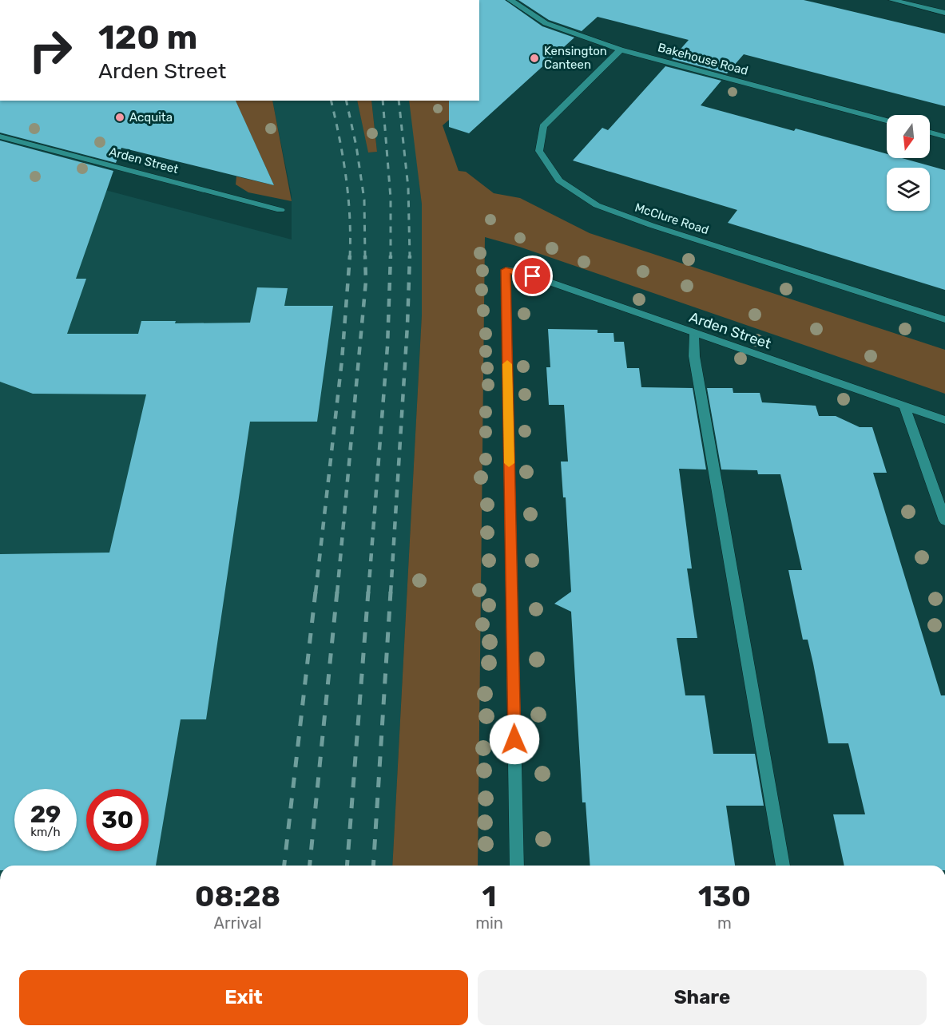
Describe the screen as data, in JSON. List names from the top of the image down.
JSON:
{
  "streets": {
    "street": ["Bakehouse Road", "Arden Street", "McClure Road"]
  },
  "crossings": [
    ["Bakehouse Road", "McClure Road"]
  ],
  "places": ["Kensington Canteen", "Acquita"],
  "north": "bottom",
  "page": {
    "turn": ["120 m", "Arden Street"],
    "speed": "29 km/h",
    "limit": "30",
    "eta": [
      "08:28",
      "Arrival",
      "1",
      "min",
      "130",
      "m"
    ],
    "buttons": ["Exit", "Share"]
  }
}
